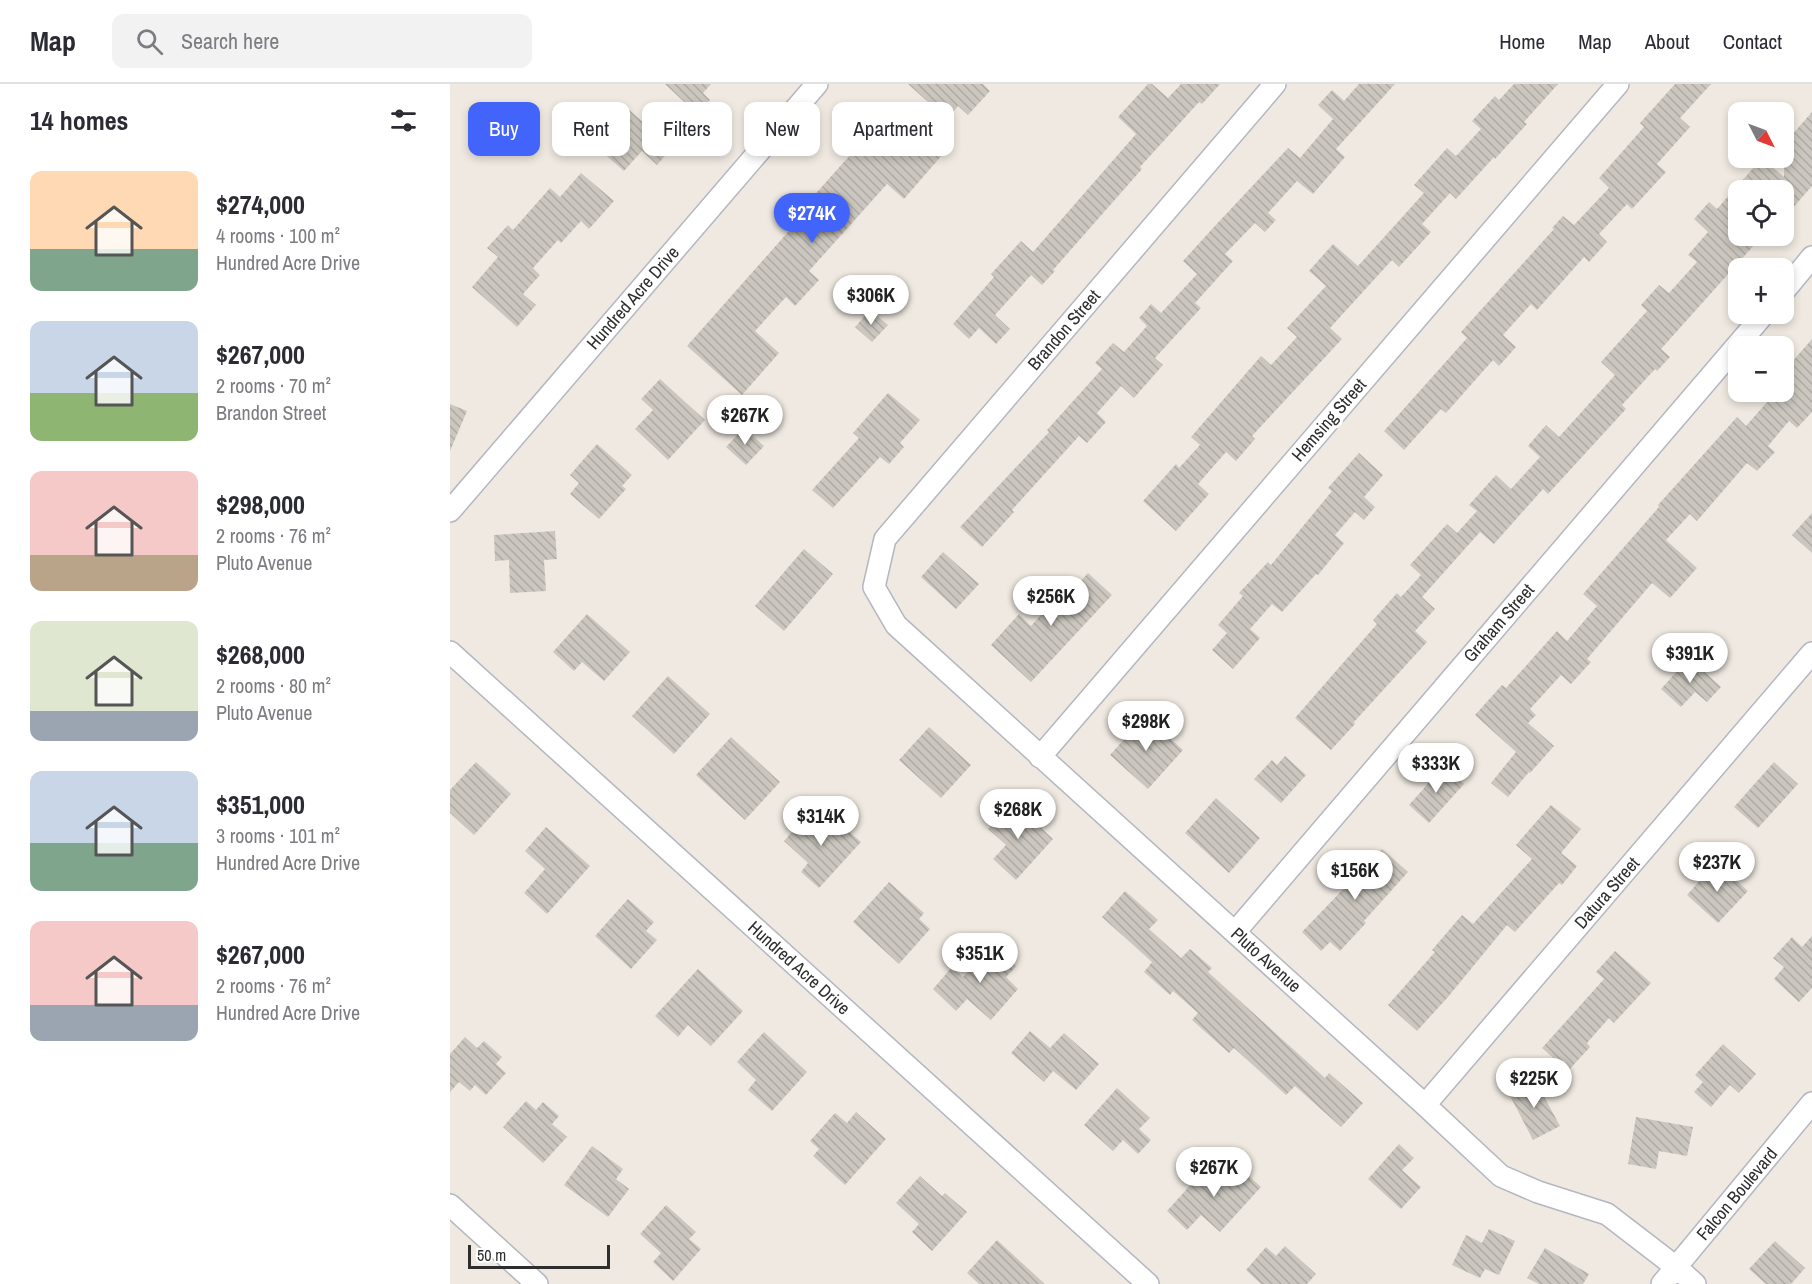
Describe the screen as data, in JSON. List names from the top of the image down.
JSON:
{
  "streets": {
    "street": [
      "Hundred Acre Drive",
      "Brandon Street",
      "Hemsing Street",
      "Graham Street",
      "Datura Street",
      "Pluto Avenue",
      "Falcon Boulevard"
    ]
  },
  "crossings": [
    ["Brandon Street", "Pluto Avenue"],
    ["Hemsing Street", "Pluto Avenue"],
    ["Graham Street", "Pluto Avenue"],
    ["Datura Street", "Pluto Avenue"],
    ["Pluto Avenue", "Falcon Boulevard"]
  ],
  "scale_bar": "50 m",
  "north": "bottom right",
  "page": {
    "header": "Map",
    "search": "Search here",
    "nav": [
      "Home",
      "Map",
      "About",
      "Contact"
    ],
    "heading": "14 homes",
    "map_buttons": ["+", "−"],
    "chip": [
      "Buy",
      "Rent",
      "Filters",
      "New",
      "Apartment"
    ],
    "list": [
      {
        "name": "$274,000",
        "note": "4 rooms · 100 m² · Hundred Acre Drive"
      },
      {
        "name": "$267,000",
        "note": "2 rooms · 70 m² · Brandon Street"
      },
      {
        "name": "$298,000",
        "note": "2 rooms · 76 m² · Pluto Avenue"
      },
      {
        "name": "$268,000",
        "note": "2 rooms · 80 m² · Pluto Avenue"
      },
      {
        "name": "$351,000",
        "note": "3 rooms · 101 m² · Hundred Acre Drive"
      },
      {
        "name": "$267,000",
        "note": "2 rooms · 76 m² · Hundred Acre Drive"
      }
    ],
    "price": [
      "$274K",
      "$306K",
      "$267K",
      "$256K",
      "$391K",
      "$298K",
      "$333K",
      "$268K",
      "$314K",
      "$237K",
      "$156K",
      "$351K",
      "$225K",
      "$267K"
    ],
    "scale": "50 m"
  }
}
